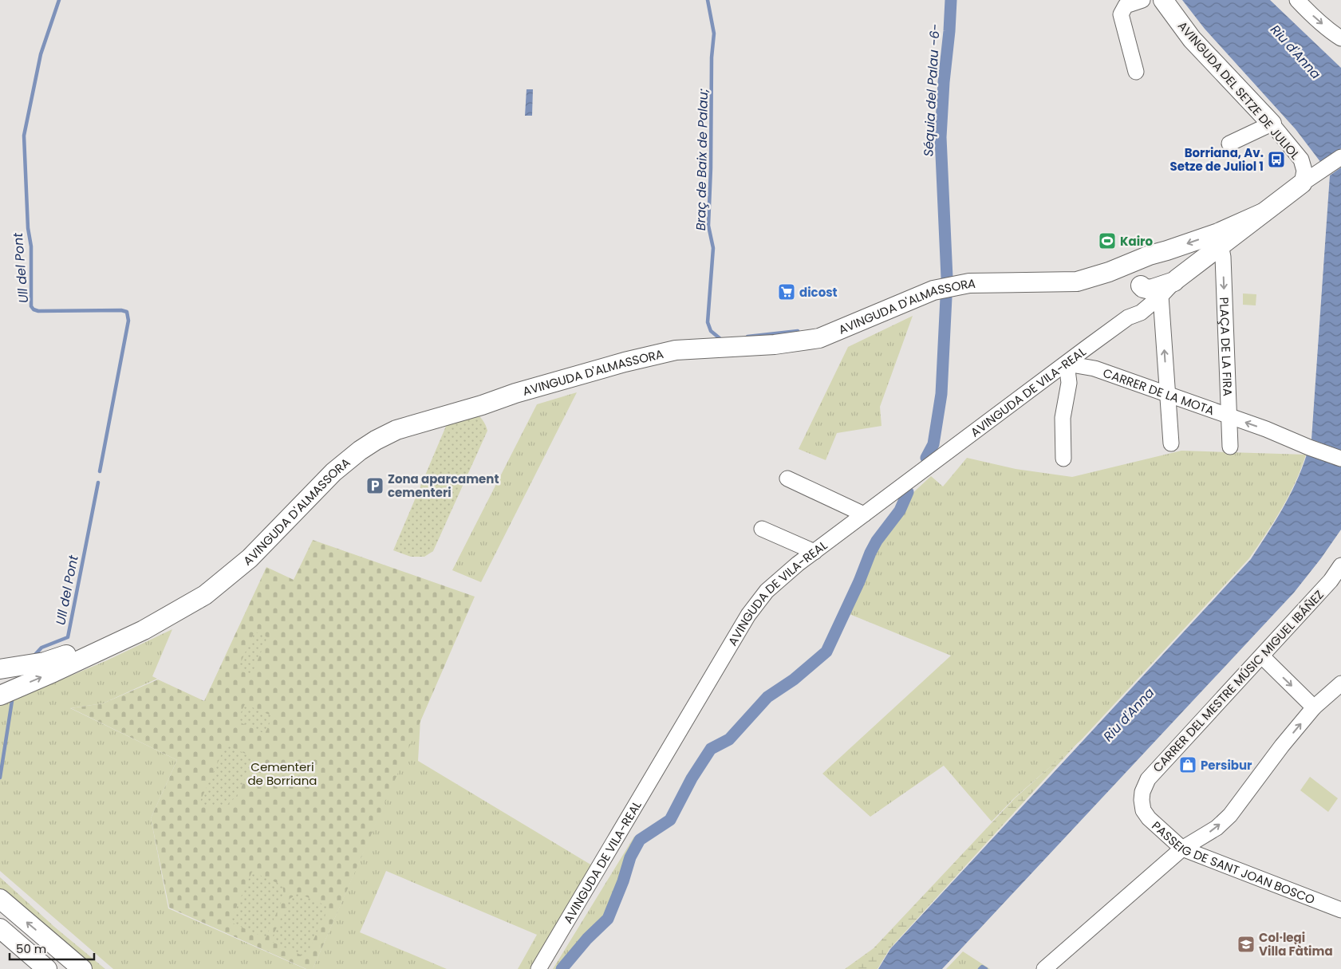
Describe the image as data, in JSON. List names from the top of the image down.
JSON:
{
  "streets": {
    "main road": ["AVINGUDA DEL SETZE DE JULIOL", "AVINGUDA D'ALMASSORA", "AVINGUDA DE VILA-REAL"],
    "street": [
      "PLAÇA DE LA FIRA",
      "CARRER DE LA MOTA",
      "CARRER DEL MESTRE MÚSIC MIGUEL IBÁÑEZ",
      "PASSEIG DE SANT JOAN BOSCO"
    ]
  },
  "crossings": [
    ["AVINGUDA D'ALMASSORA", "PLAÇA DE LA FIRA"],
    ["AVINGUDA D'ALMASSORA", "AVINGUDA DE VILA-REAL"],
    ["PLAÇA DE LA FIRA", "AVINGUDA DE VILA-REAL"],
    ["PLAÇA DE LA FIRA", "CARRER DE LA MOTA"],
    ["AVINGUDA DE VILA-REAL", "CARRER DE LA MOTA"],
    ["CARRER DEL MESTRE MÚSIC MIGUEL IBÁÑEZ", "PASSEIG DE SANT JOAN BOSCO"]
  ],
  "water": [
    "Riu d'Anna",
    "Séquia del Palau -6-",
    "Braç de Baix de Palau;",
    "Ull del Pont"
  ],
  "parks": ["Cementeri de Borriana"],
  "places": {
    "bus stop": ["Borriana, Av. Setze de Juliol 1"],
    "sports": ["Kairo"],
    "supermarket": ["dicost"],
    "parking": ["Zona aparcament cementeri"],
    "shop": ["Persibur"],
    "school or university": ["Col·legi Villa Fàtima"]
  },
  "scale_bar": "50 m"
}
